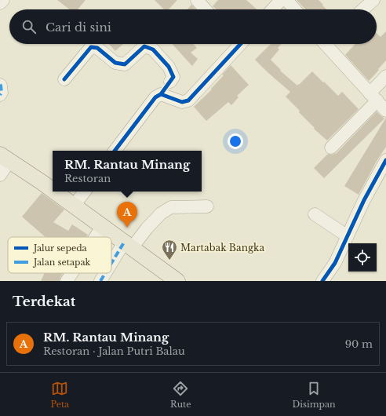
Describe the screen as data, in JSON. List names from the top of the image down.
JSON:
{
  "places": {
    "restaurant": ["Martabak Bangka"]
  },
  "legend": ["Jalur sepeda", "Jalan setapak"],
  "page": {
    "search": "Cari di sini",
    "popup": ["RM. Rantau Minang", "Restoran"],
    "pins": "A",
    "heading": "Terdekat",
    "list": [
      {
        "mark": "A",
        "name": "RM. Rantau Minang",
        "note": "Restoran · Jalan Putri Balau",
        "value": "90 m"
      }
    ],
    "nav": ["Peta", "Rute", "Disimpan"]
  }
}
